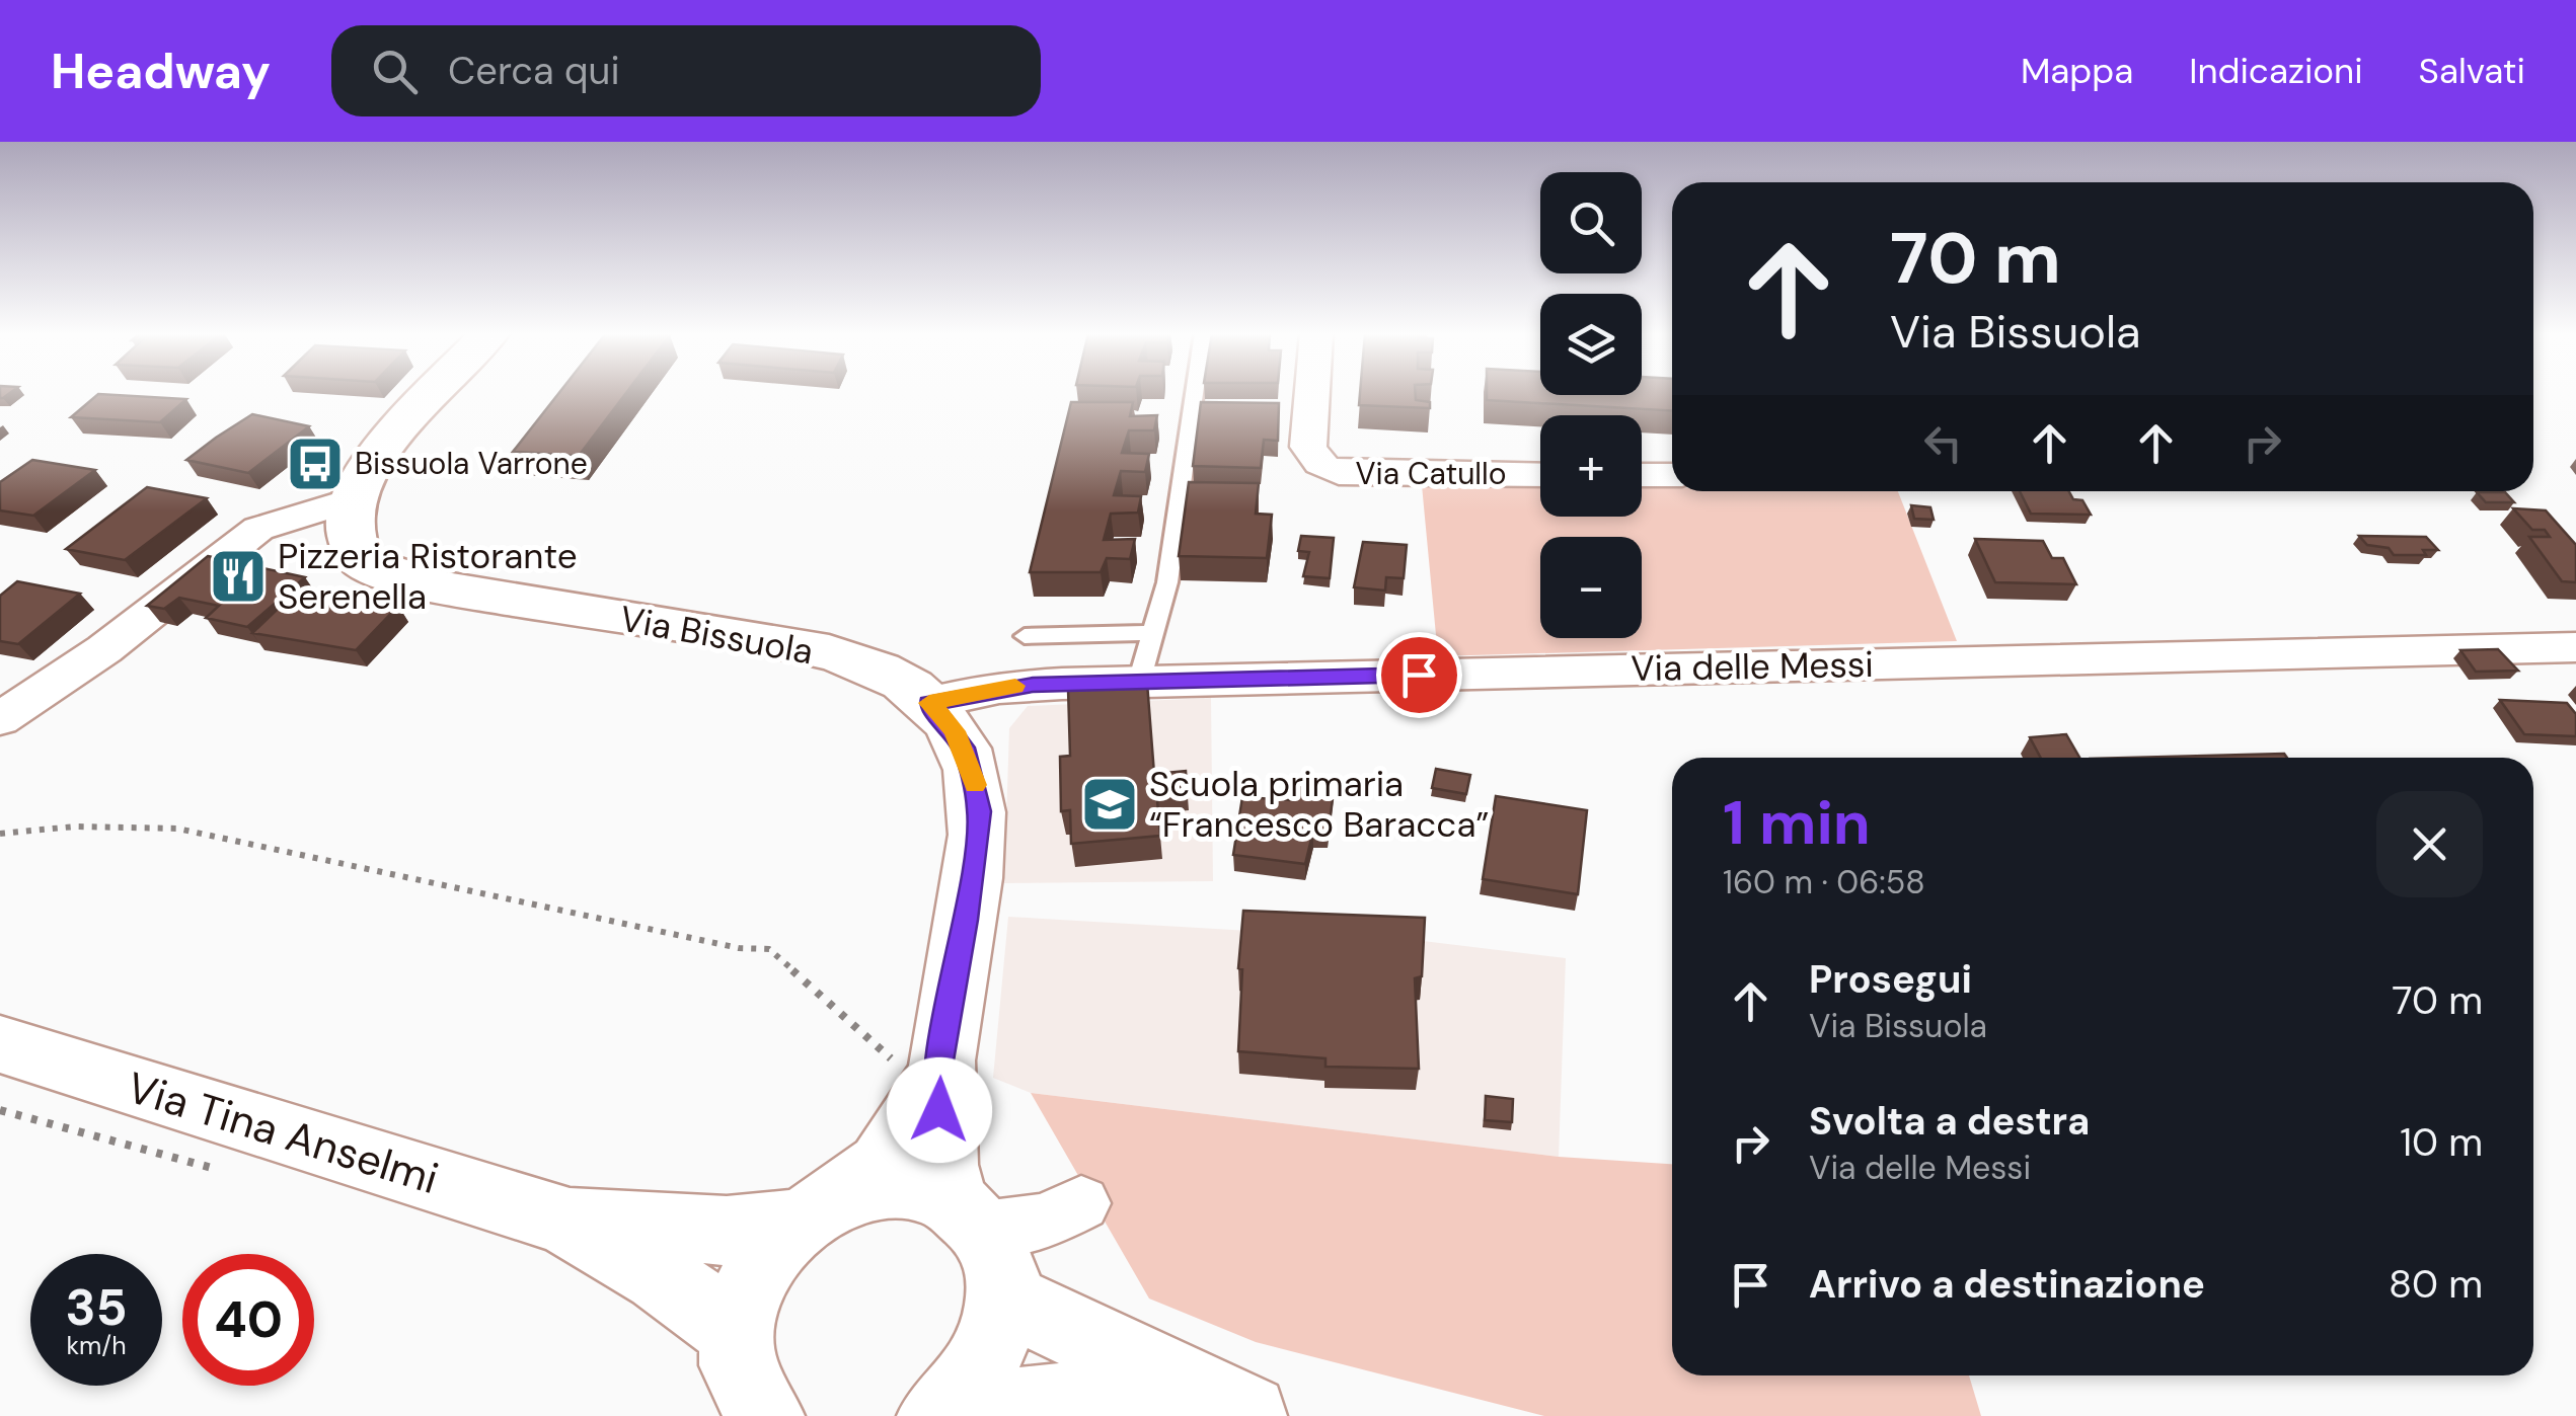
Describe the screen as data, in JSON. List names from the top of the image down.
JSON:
{
  "streets": {
    "street": [
      "Via Catullo",
      "Via Bissuola",
      "Via delle Messi",
      "Via Tina Anselmi"
    ]
  },
  "crossings": [
    ["Via Bissuola", "Via delle Messi"]
  ],
  "places": {
    "bus stop": ["Bissuola Varrone"],
    "restaurant": ["Pizzeria Ristorante Serenella"],
    "school or university": ["Scuola primaria “Francesco Baracca”"]
  },
  "page": {
    "header": "Headway",
    "search": "Cerca qui",
    "nav": ["Mappa", "Indicazioni", "Salvati"],
    "map_buttons": ["+", "−"],
    "turn": ["70 m", "Via Bissuola"],
    "heading": ["1 min", "160 m · 06:58"],
    "list": [
      {
        "name": "Prosegui",
        "note": "Via Bissuola",
        "value": "70 m"
      },
      {
        "name": "Svolta a destra",
        "note": "Via delle Messi",
        "value": "10 m"
      },
      {
        "name": "Arrivo a destinazione",
        "value": "80 m"
      }
    ],
    "speed": "35 km/h",
    "limit": "40"
  }
}
